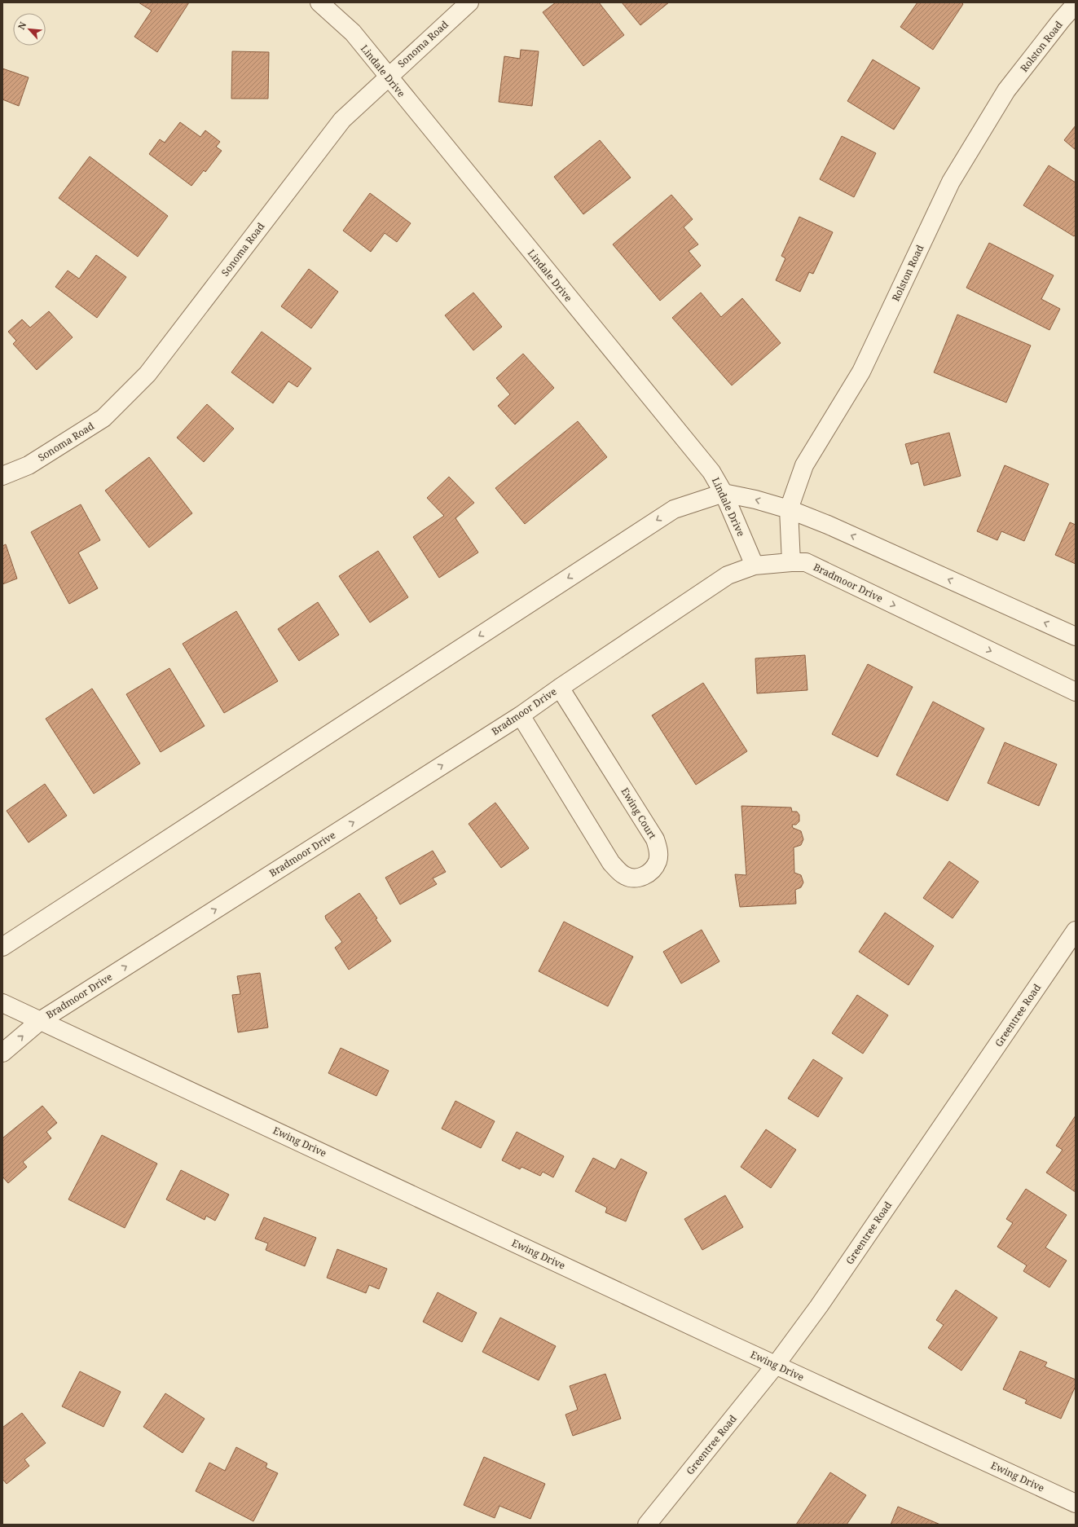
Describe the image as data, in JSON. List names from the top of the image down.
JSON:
{
  "streets": {
    "street": [
      "Sonoma Road",
      "Rolston Road",
      "Lindale Drive",
      "Bradmoor Drive",
      "Ewing Court",
      "Greentree Road",
      "Ewing Drive"
    ]
  },
  "crossings": [
    ["Sonoma Road", "Lindale Drive"],
    ["Rolston Road", "Bradmoor Drive"],
    ["Lindale Drive", "Bradmoor Drive"],
    ["Bradmoor Drive", "Ewing Court"],
    ["Bradmoor Drive", "Ewing Drive"],
    ["Greentree Road", "Ewing Drive"]
  ],
  "north": "top left"
}
